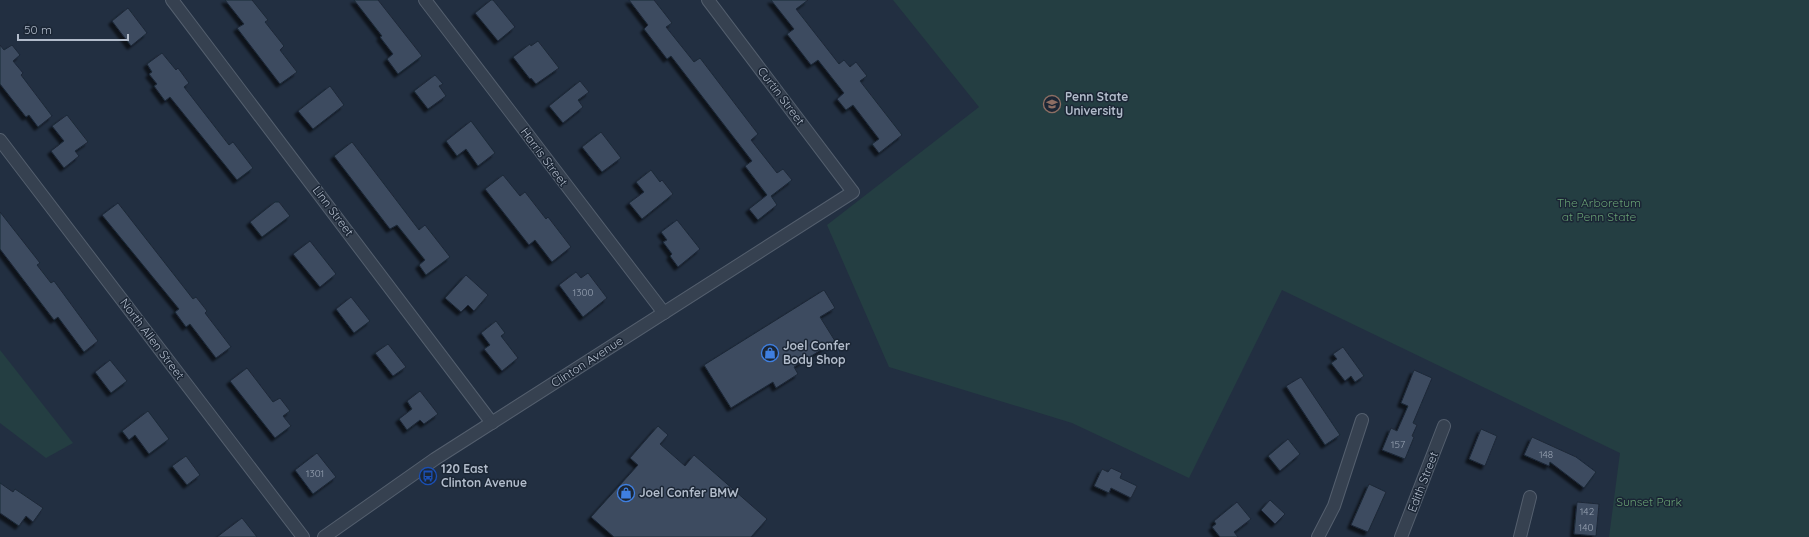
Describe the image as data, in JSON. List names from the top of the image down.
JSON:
{
  "streets": {
    "street": [
      "Curtin Street",
      "Harris Street",
      "Linn Street",
      "North Allen Street",
      "Clinton Avenue",
      "Edith Street"
    ]
  },
  "crossings": [
    ["Curtin Street", "Clinton Avenue"],
    ["Harris Street", "Clinton Avenue"],
    ["Linn Street", "Clinton Avenue"]
  ],
  "parks": ["The Arboretum at Penn State", "Sunset Park"],
  "places": {
    "school or university": ["Penn State University"],
    "shop": ["Joel Confer Body Shop", "Joel Confer BMW"],
    "bus stop": ["120 East Clinton Avenue"]
  },
  "house_numbers": [
    "1300",
    "157",
    "148",
    "1301",
    "142",
    "140"
  ],
  "scale_bar": "50 m"
}
